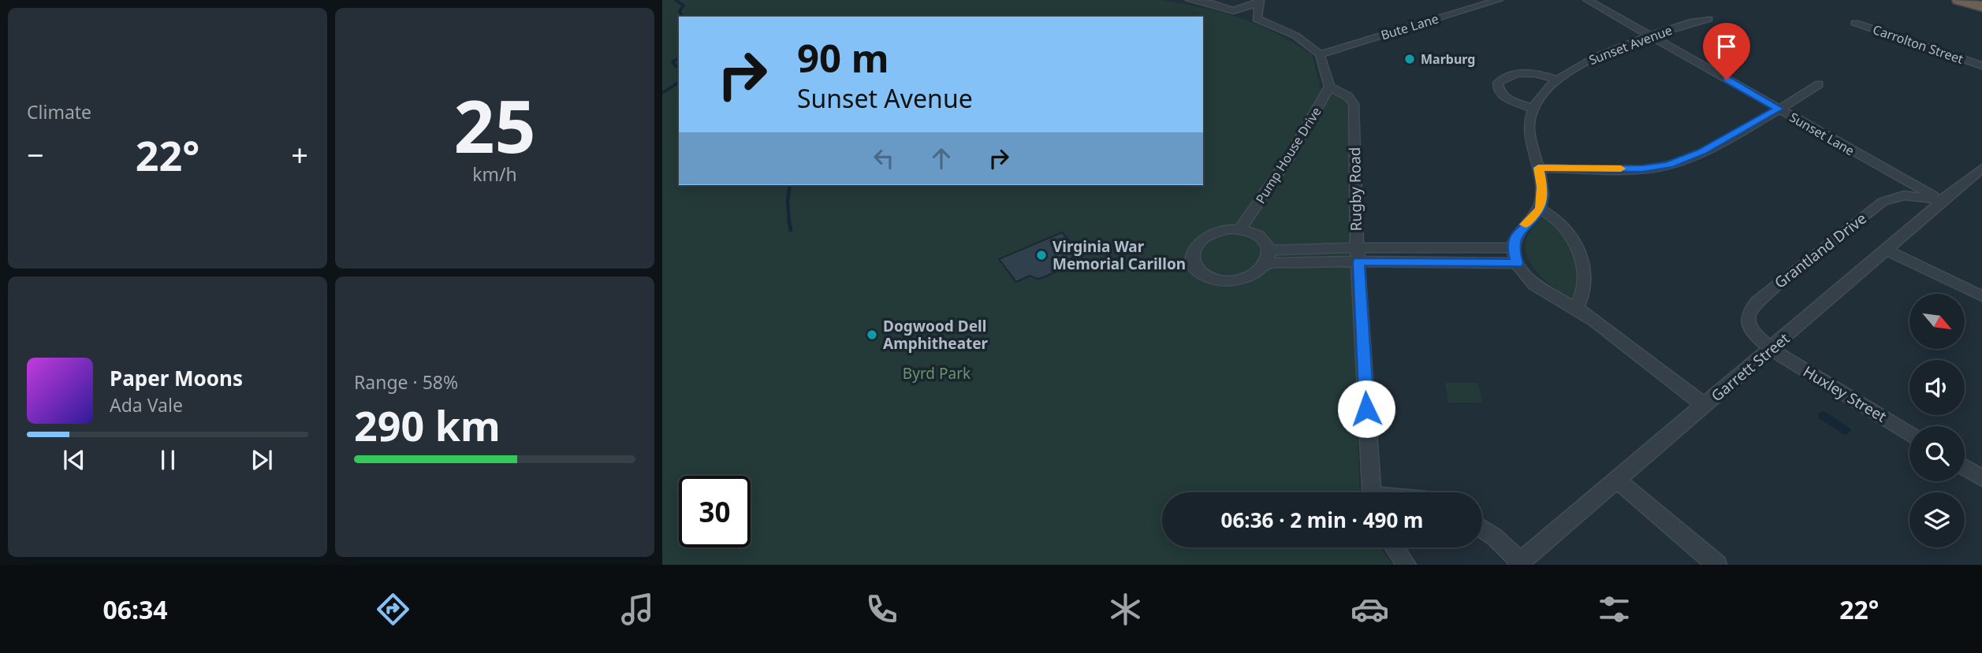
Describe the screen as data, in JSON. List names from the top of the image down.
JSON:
{
  "streets": {
    "street": [
      "Bute Lane",
      "Carrolton Street",
      "Sunset Avenue",
      "Sunset Lane",
      "Pump House Drive",
      "Rugby Road",
      "Grantland Drive",
      "Garrett Street",
      "Huxley Street"
    ]
  },
  "crossings": [
    ["Sunset Avenue", "Sunset Lane"],
    ["Sunset Lane", "Grantland Drive"],
    ["Sunset Lane", "Garrett Street"],
    ["Pump House Drive", "Rugby Road"],
    ["Grantland Drive", "Garrett Street"],
    ["Grantland Drive", "Huxley Street"],
    ["Garrett Street", "Huxley Street"]
  ],
  "parks": ["Byrd Park"],
  "places": ["Marburg", "Virginia War Memorial Carillon", "Dogwood Dell Amphitheater"],
  "north": "bottom right",
  "page": {
    "tile": [
      "Climate",
      ["25", "km/h"],
      ["Range · 58%", "290 km"]
    ],
    "turn": ["90 m", "Sunset Avenue"],
    "heat": ["−", "22°", "+"],
    "song": ["Paper Moons", "Ada Vale"],
    "limit": "30",
    "trip": "06:36 · 2 min · 490 m",
    "tabs": ["06:34", "22°"]
  }
}
